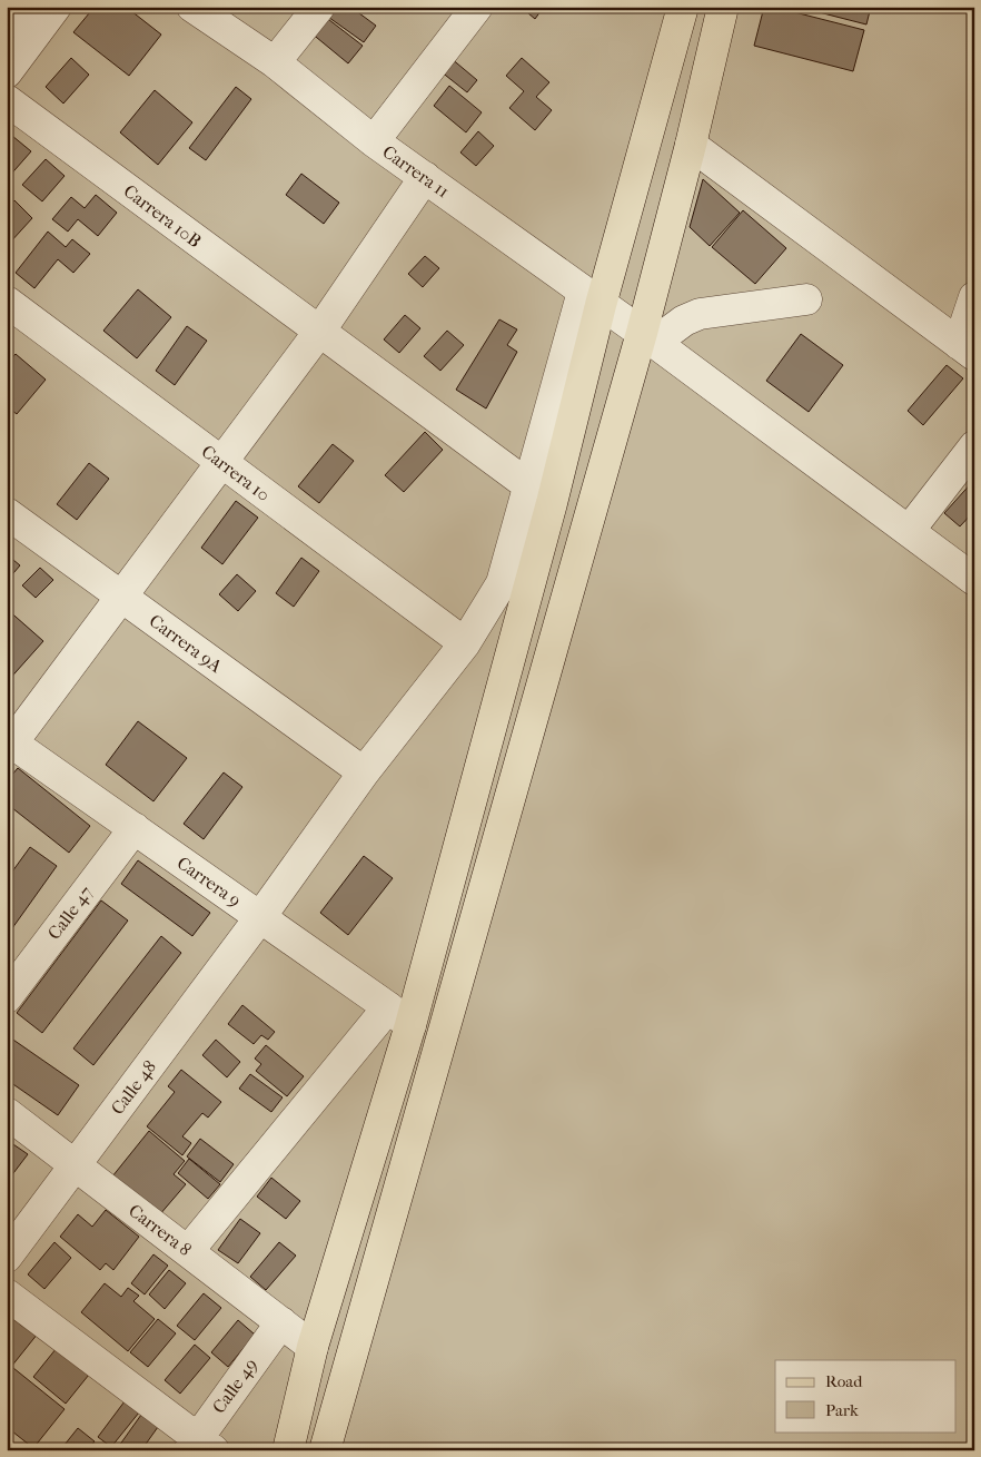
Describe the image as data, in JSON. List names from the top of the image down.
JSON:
{
  "streets": {
    "street": [
      "Carrera 11",
      "Carrera 10B",
      "Carrera 10",
      "Carrera 9A",
      "Carrera 9",
      "Calle 47",
      "Calle 48",
      "Carrera 8",
      "Calle 49"
    ]
  },
  "crossings": [
    ["Carrera 10B", "Calle 48"],
    ["Carrera 10", "Calle 48"],
    ["Carrera 9A", "Calle 48"],
    ["Carrera 9", "Calle 47"],
    ["Carrera 9", "Calle 48"],
    ["Calle 48", "Carrera 8"],
    ["Carrera 8", "Calle 49"]
  ],
  "legend": ["Road", "Park"]
}
